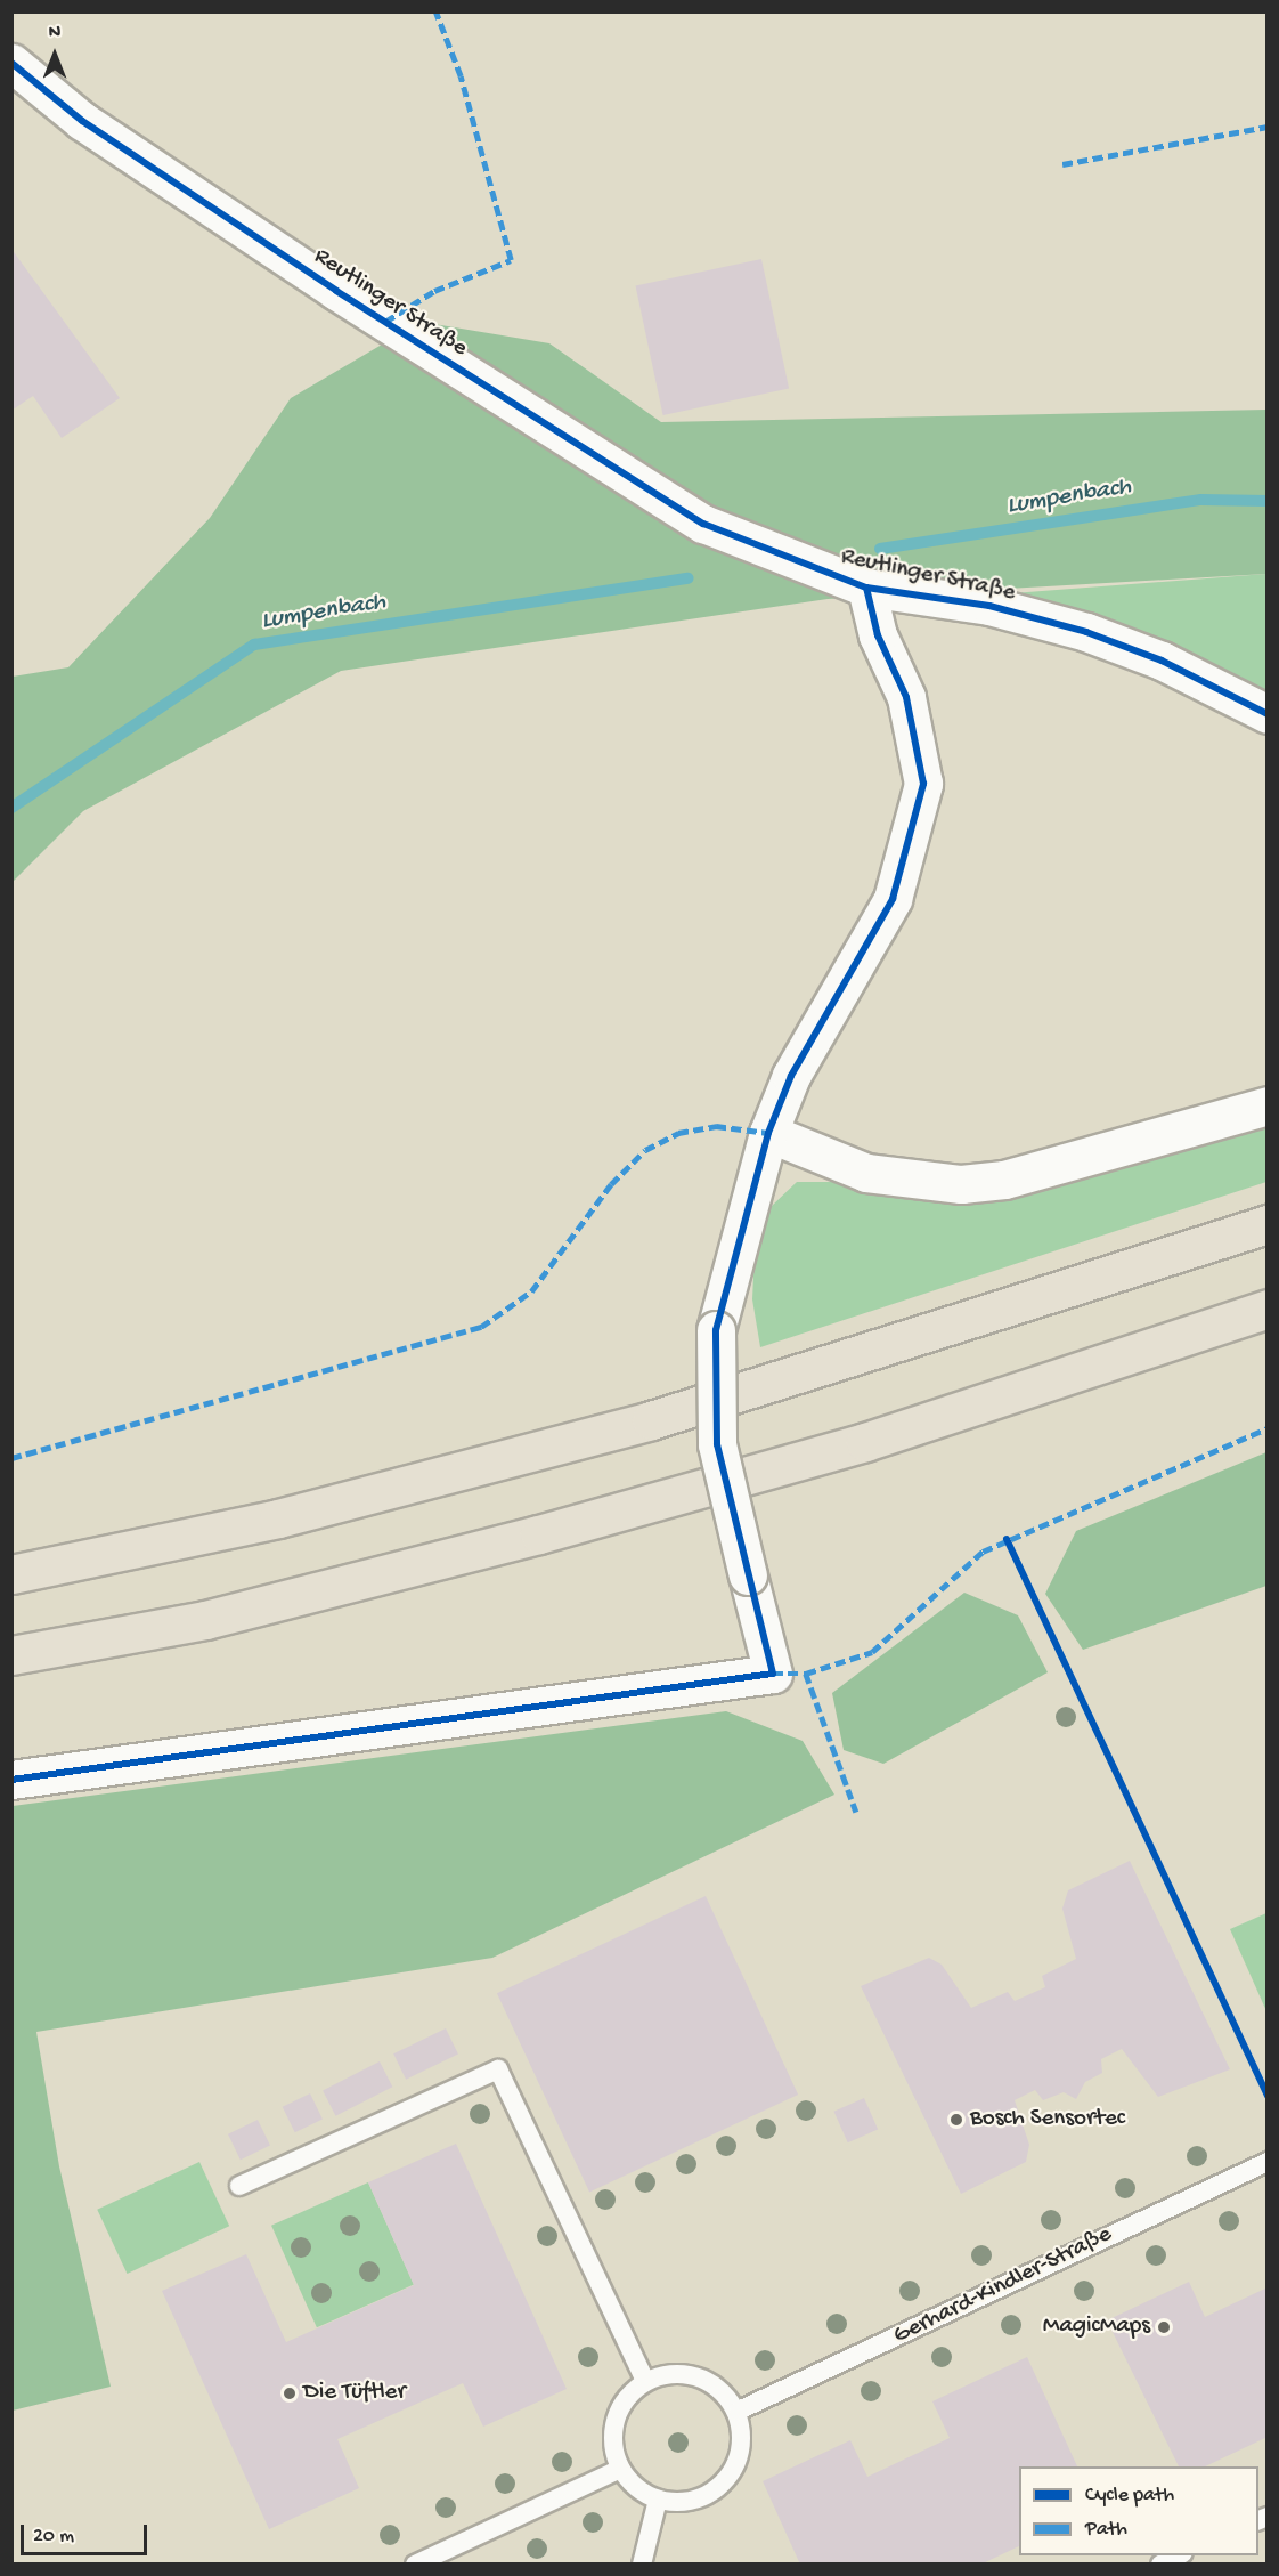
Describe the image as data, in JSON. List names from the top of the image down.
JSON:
{
  "streets": {
    "street": ["Reutlinger Straße"],
    "lane": ["Gerhard-Kindler-Straße"]
  },
  "water": ["Lumpenbach"],
  "places": ["Bosch Sensortec", "MagicMaps", "Die Tüftler"],
  "legend": ["Cycle path", "Path"],
  "scale_bar": "20 m",
  "north": "top"
}
